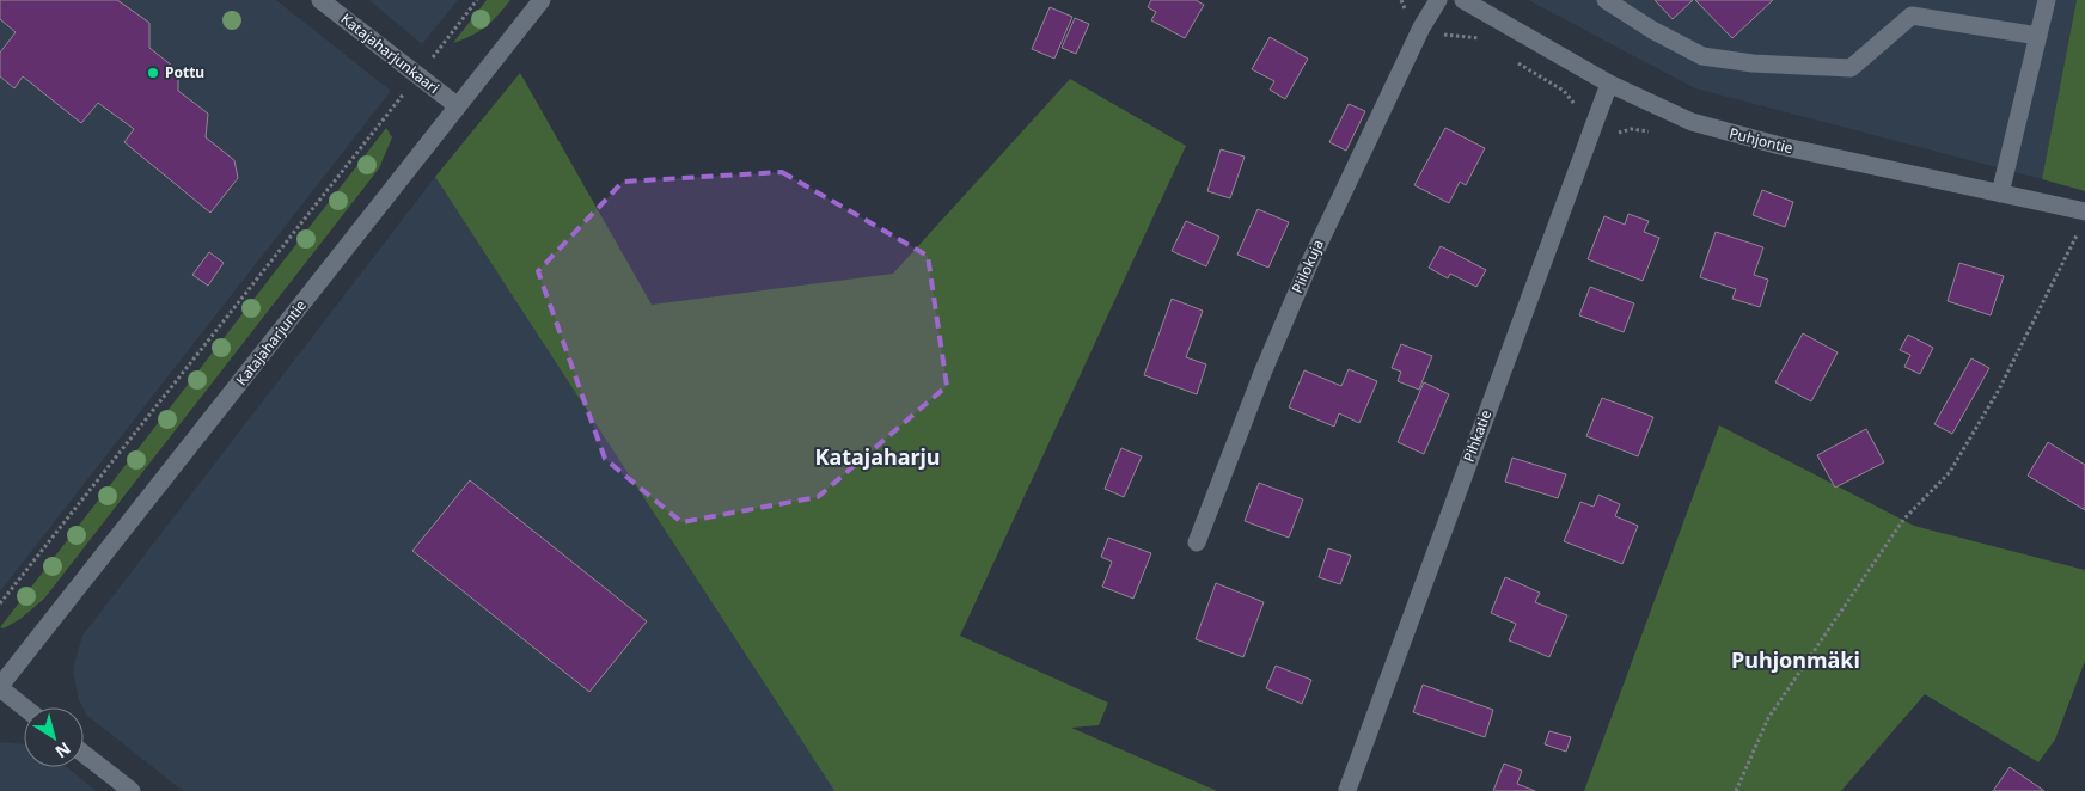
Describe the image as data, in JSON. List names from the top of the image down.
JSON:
{
  "streets": {
    "street": [
      "Katajaharjunkaari",
      "Puhjontie",
      "Piilokuja",
      "Katajaharjuntie",
      "Pihkatie"
    ]
  },
  "crossings": [
    ["Katajaharjunkaari", "Katajaharjuntie"],
    ["Puhjontie", "Pihkatie"]
  ],
  "districts": ["Katajaharju", "Puhjonmäki"],
  "places": ["Pottu"],
  "north": "bottom right"
}
